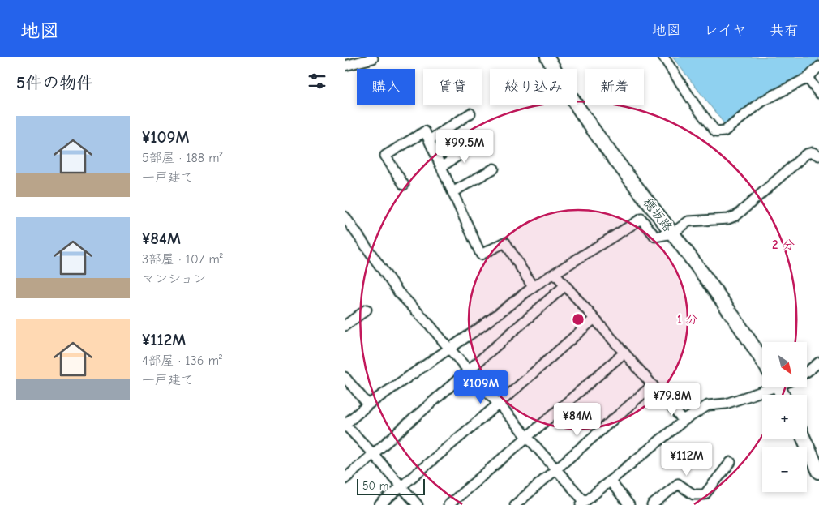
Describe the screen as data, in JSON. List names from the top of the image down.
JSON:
{
  "streets": {
    "main road": ["穂坂路"]
  },
  "scale_bar": "50 m",
  "north": "bottom right",
  "page": {
    "header": "地図",
    "nav": ["地図", "レイヤ", "共有"],
    "heading": "5件の物件",
    "chip": [
      "購入",
      "賃貸",
      "絞り込み",
      "新着"
    ],
    "list": [
      {
        "name": "¥109M",
        "note": "5部屋 · 188 m² · 一戸建て"
      },
      {
        "name": "¥84M",
        "note": "3部屋 · 107 m² · マンション"
      },
      {
        "name": "¥112M",
        "note": "4部屋 · 136 m² · 一戸建て"
      }
    ],
    "price": [
      "¥99.5M",
      "¥109M",
      "¥79.8M",
      "¥84M",
      "¥112M"
    ],
    "map_buttons": ["+", "−"],
    "scale": "50 m"
  },
  "rings": ["2 分", "1 分"]
}
